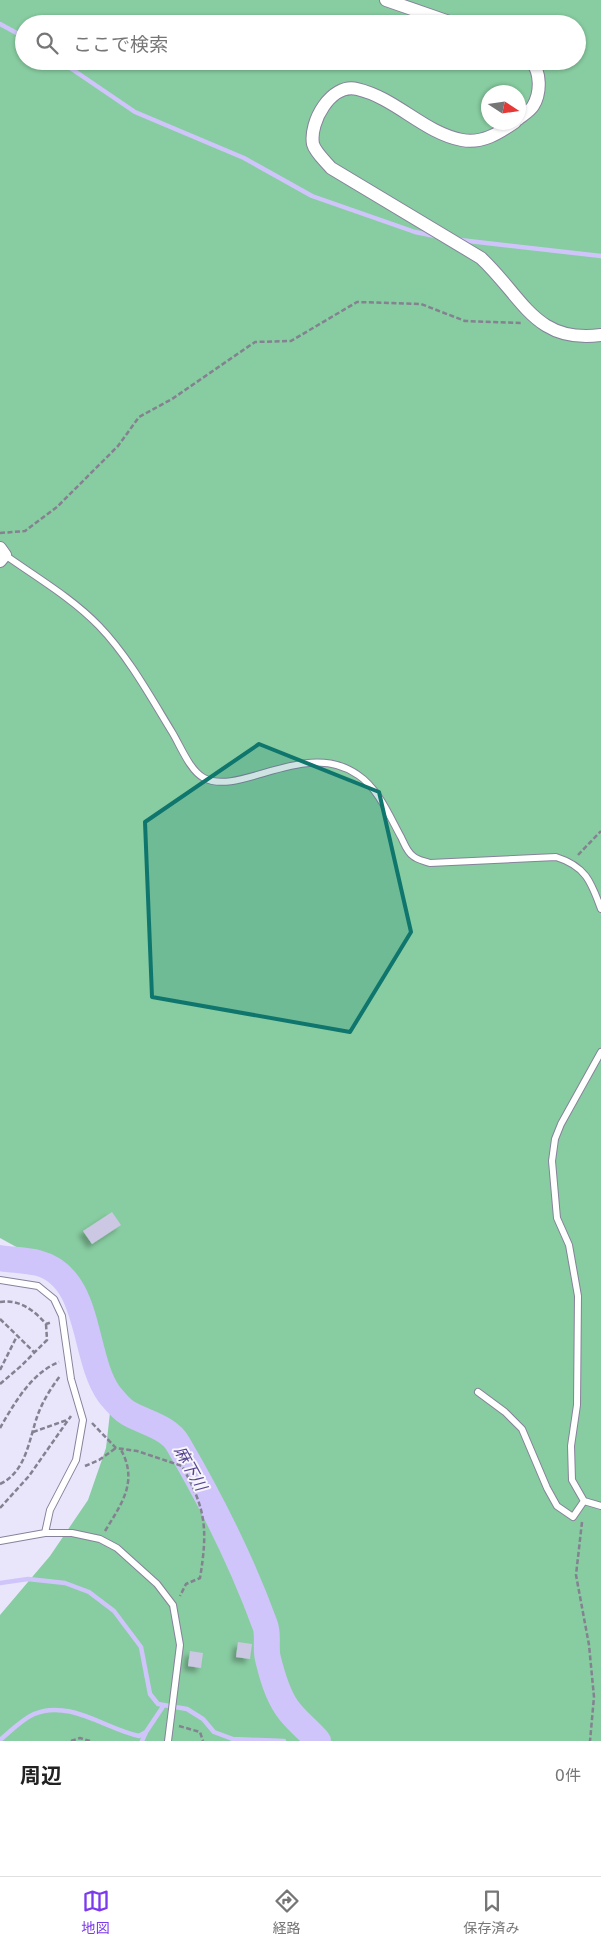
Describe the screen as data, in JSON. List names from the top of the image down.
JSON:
{
  "water": ["麻下川"],
  "north": "right",
  "page": {
    "search": "ここで検索",
    "heading": ["周辺", "0件"],
    "nav": ["地図", "経路", "保存済み"]
  }
}
